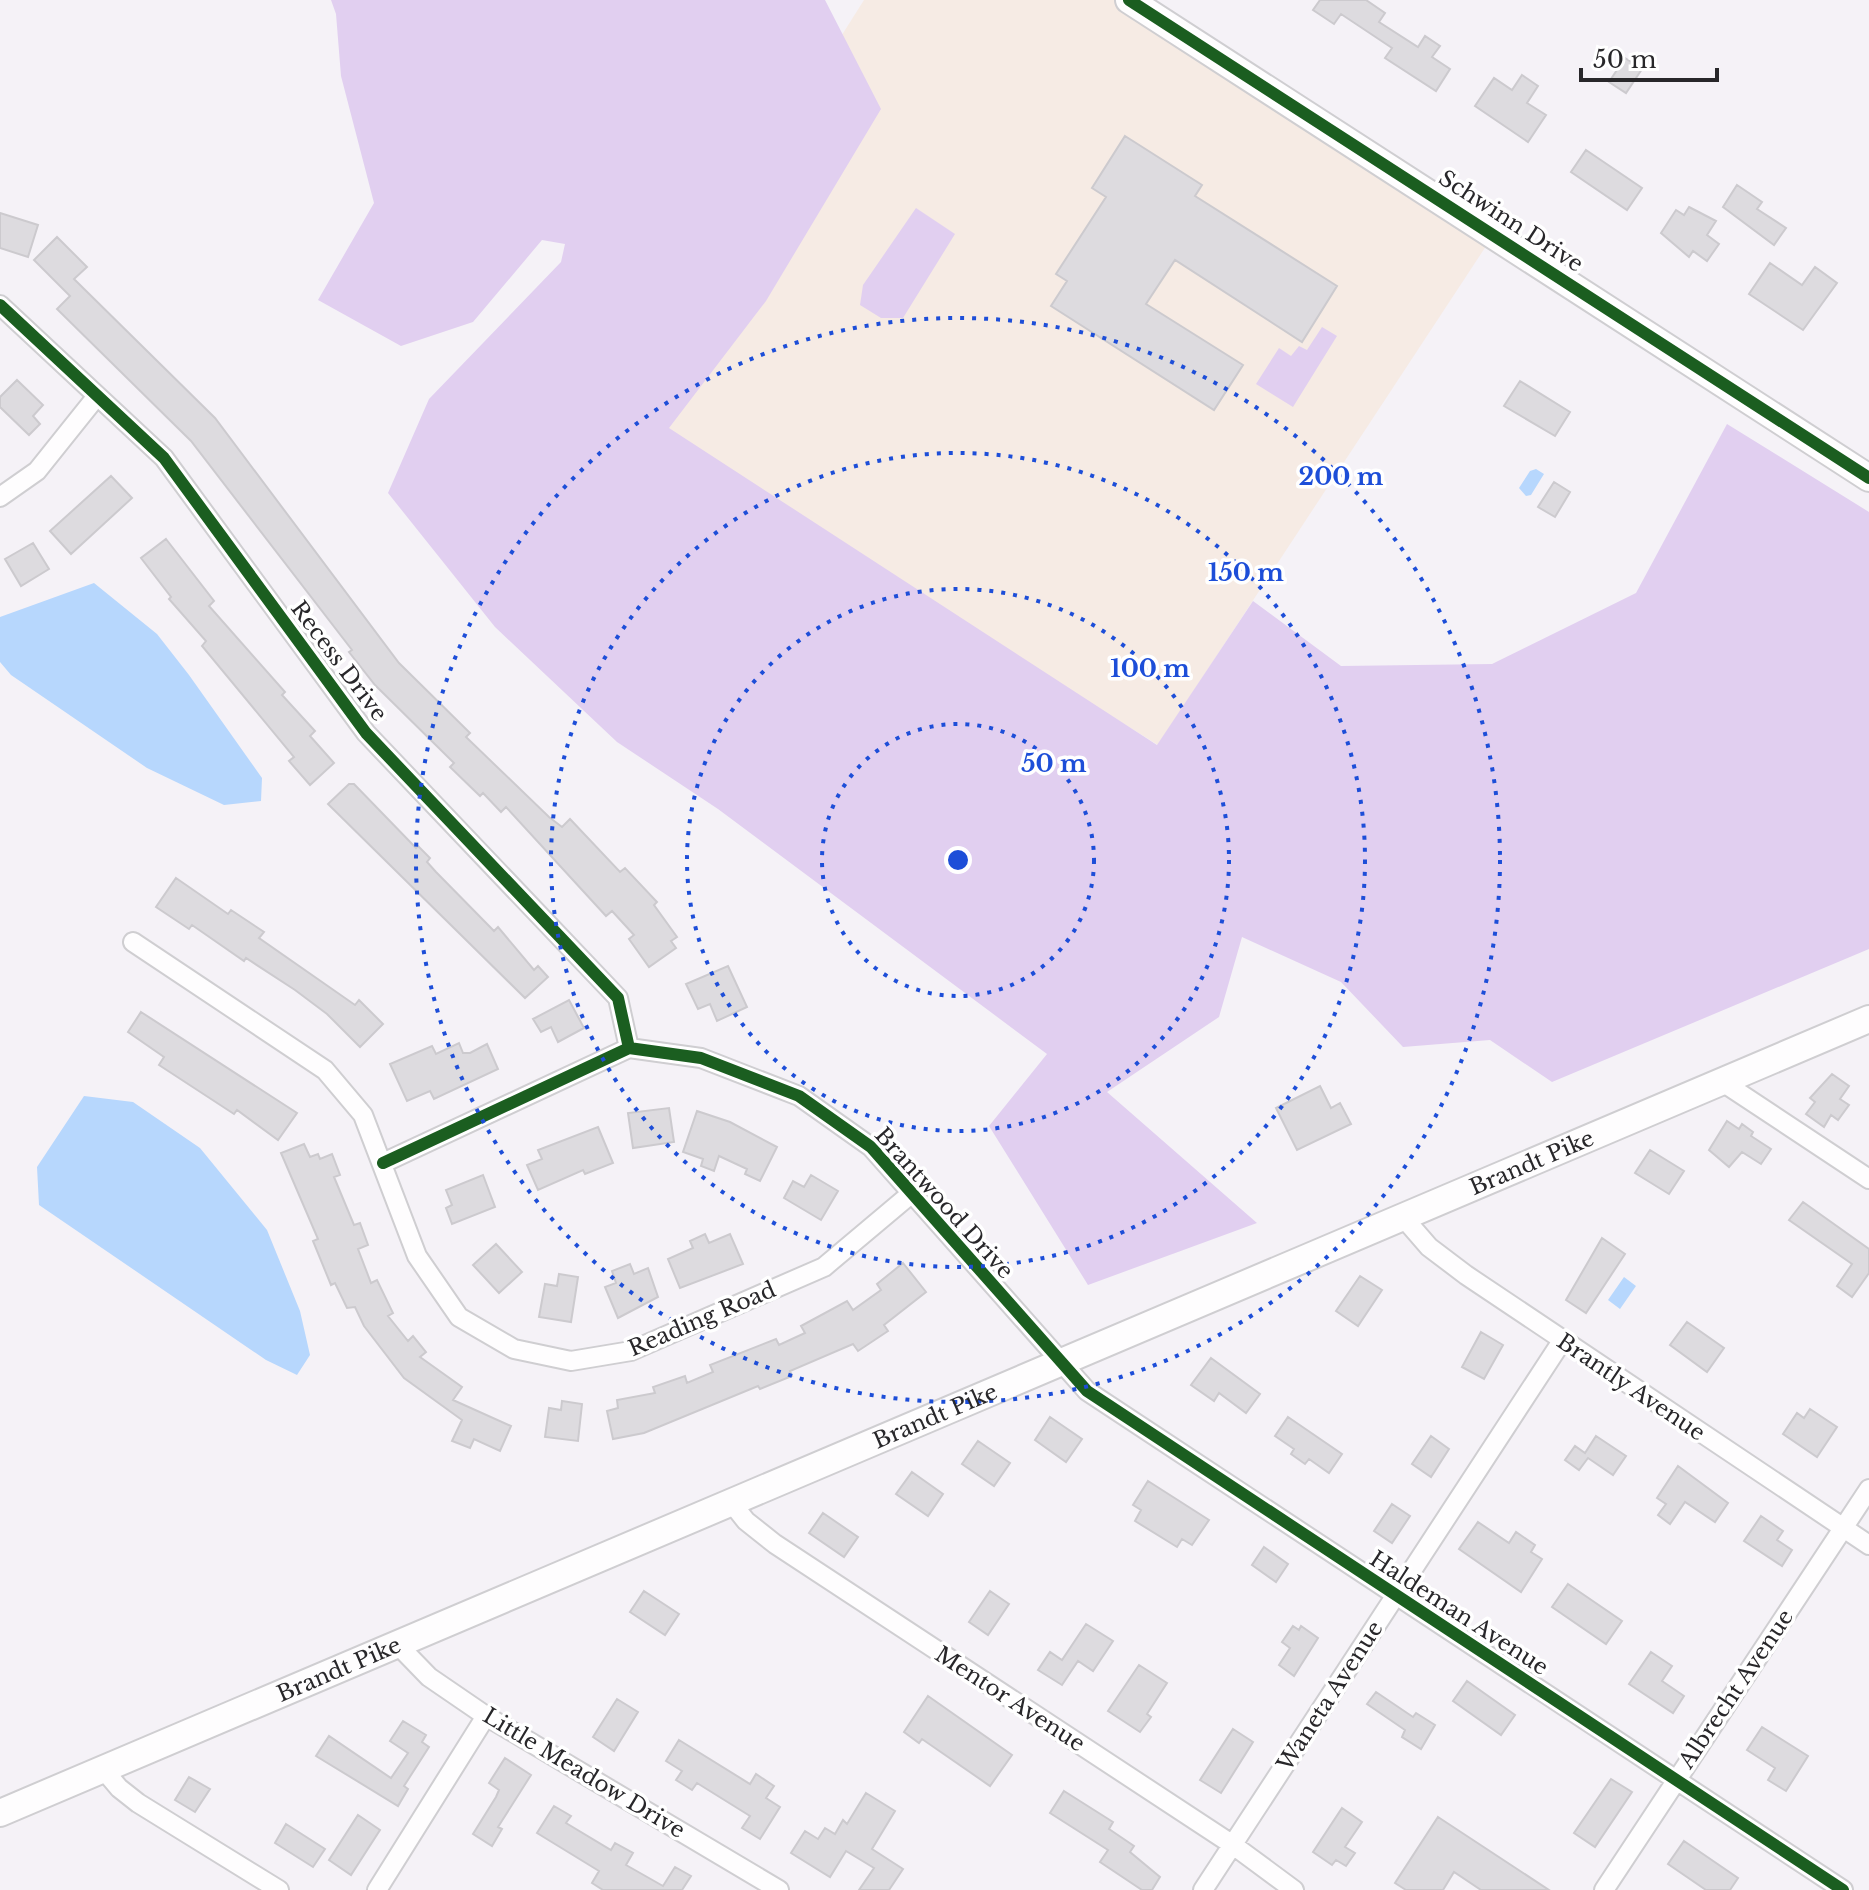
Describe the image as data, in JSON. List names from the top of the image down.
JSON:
{
  "streets": {
    "main road": ["Schwinn Drive", "Brandt Pike"],
    "street": [
      "Recess Drive",
      "Brantwood Drive",
      "Reading Road",
      "Brantly Avenue",
      "Haldeman Avenue",
      "Albrecht Avenue",
      "Waneta Avenue",
      "Mentor Avenue",
      "Little Meadow Drive"
    ]
  },
  "crossings": [
    ["Recess Drive", "Brantwood Drive"],
    ["Brandt Pike", "Brantwood Drive"],
    ["Brandt Pike", "Brantly Avenue"],
    ["Brandt Pike", "Haldeman Avenue"],
    ["Brandt Pike", "Mentor Avenue"],
    ["Brandt Pike", "Little Meadow Drive"],
    ["Brantwood Drive", "Reading Road"],
    ["Brantwood Drive", "Haldeman Avenue"],
    ["Brantly Avenue", "Albrecht Avenue"],
    ["Brantly Avenue", "Waneta Avenue"],
    ["Haldeman Avenue", "Albrecht Avenue"],
    ["Haldeman Avenue", "Waneta Avenue"],
    ["Waneta Avenue", "Mentor Avenue"]
  ],
  "scale_bar": "50 m",
  "rings": [
    "200 m",
    "150 m",
    "100 m",
    "50 m"
  ]
}
